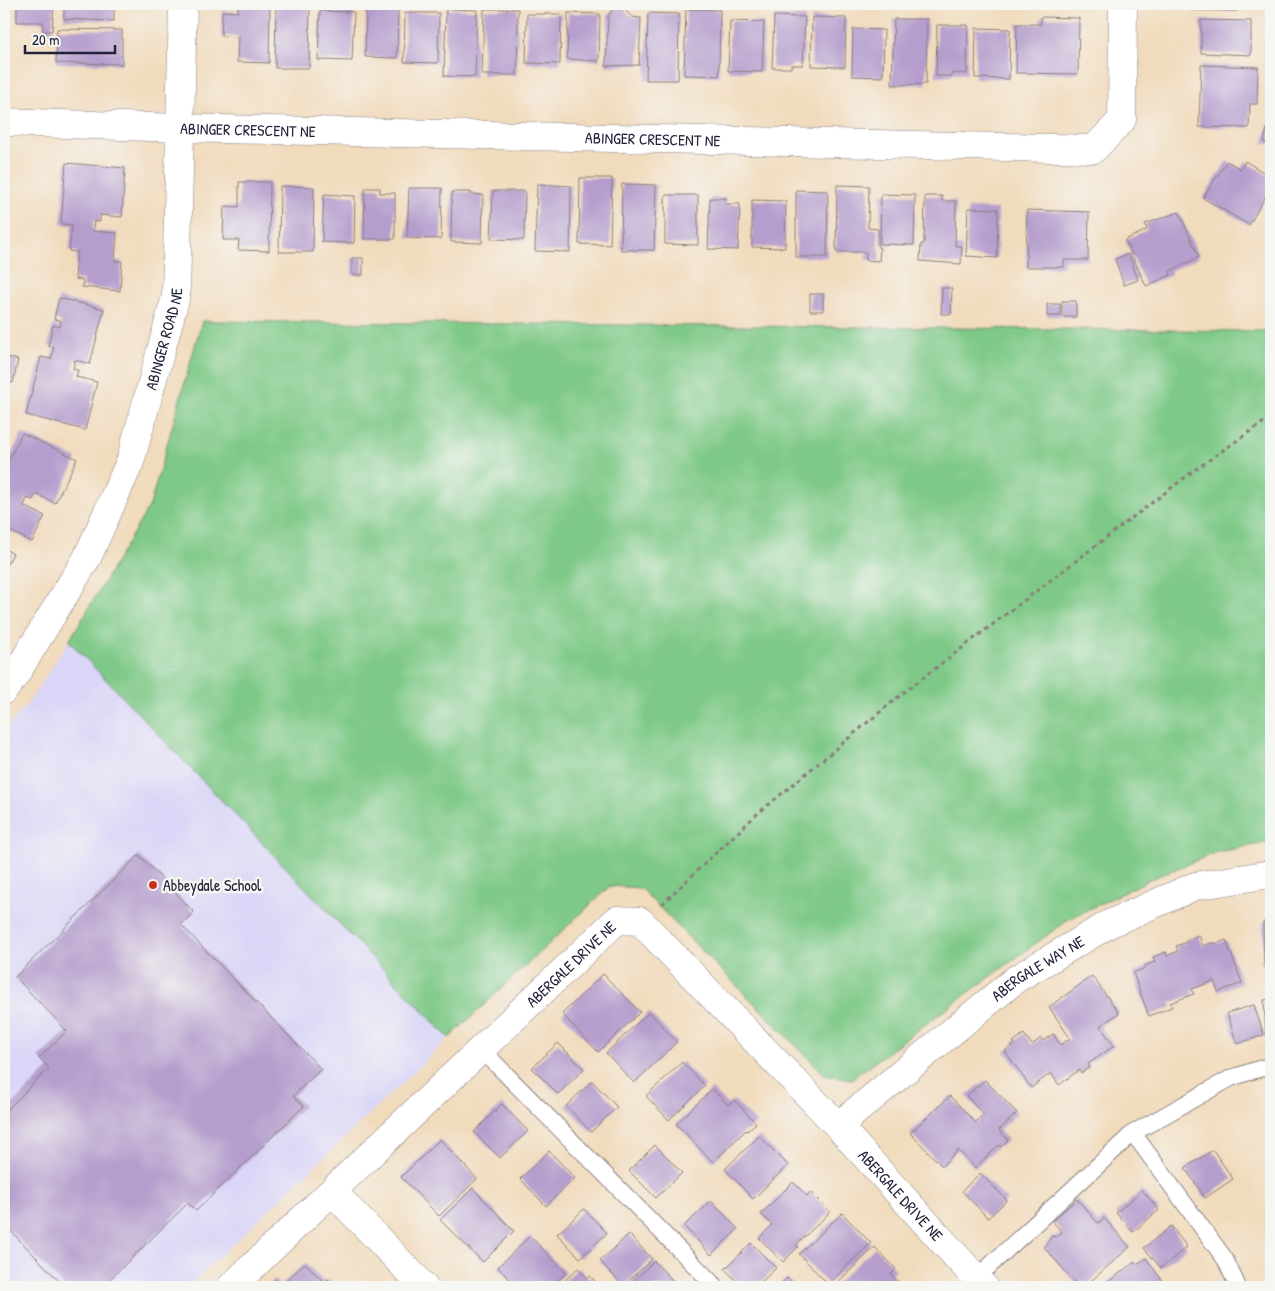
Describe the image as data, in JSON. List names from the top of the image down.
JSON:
{
  "streets": {
    "street": [
      "ABINGER CRESCENT NE",
      "ABINGER ROAD NE",
      "ABERGALE DRIVE NE",
      "ABERGALE WAY NE"
    ]
  },
  "crossings": [
    ["ABINGER CRESCENT NE", "ABINGER ROAD NE"],
    ["ABERGALE DRIVE NE", "ABERGALE WAY NE"]
  ],
  "places": ["Abbeydale School"],
  "scale_bar": "20 m"
}
